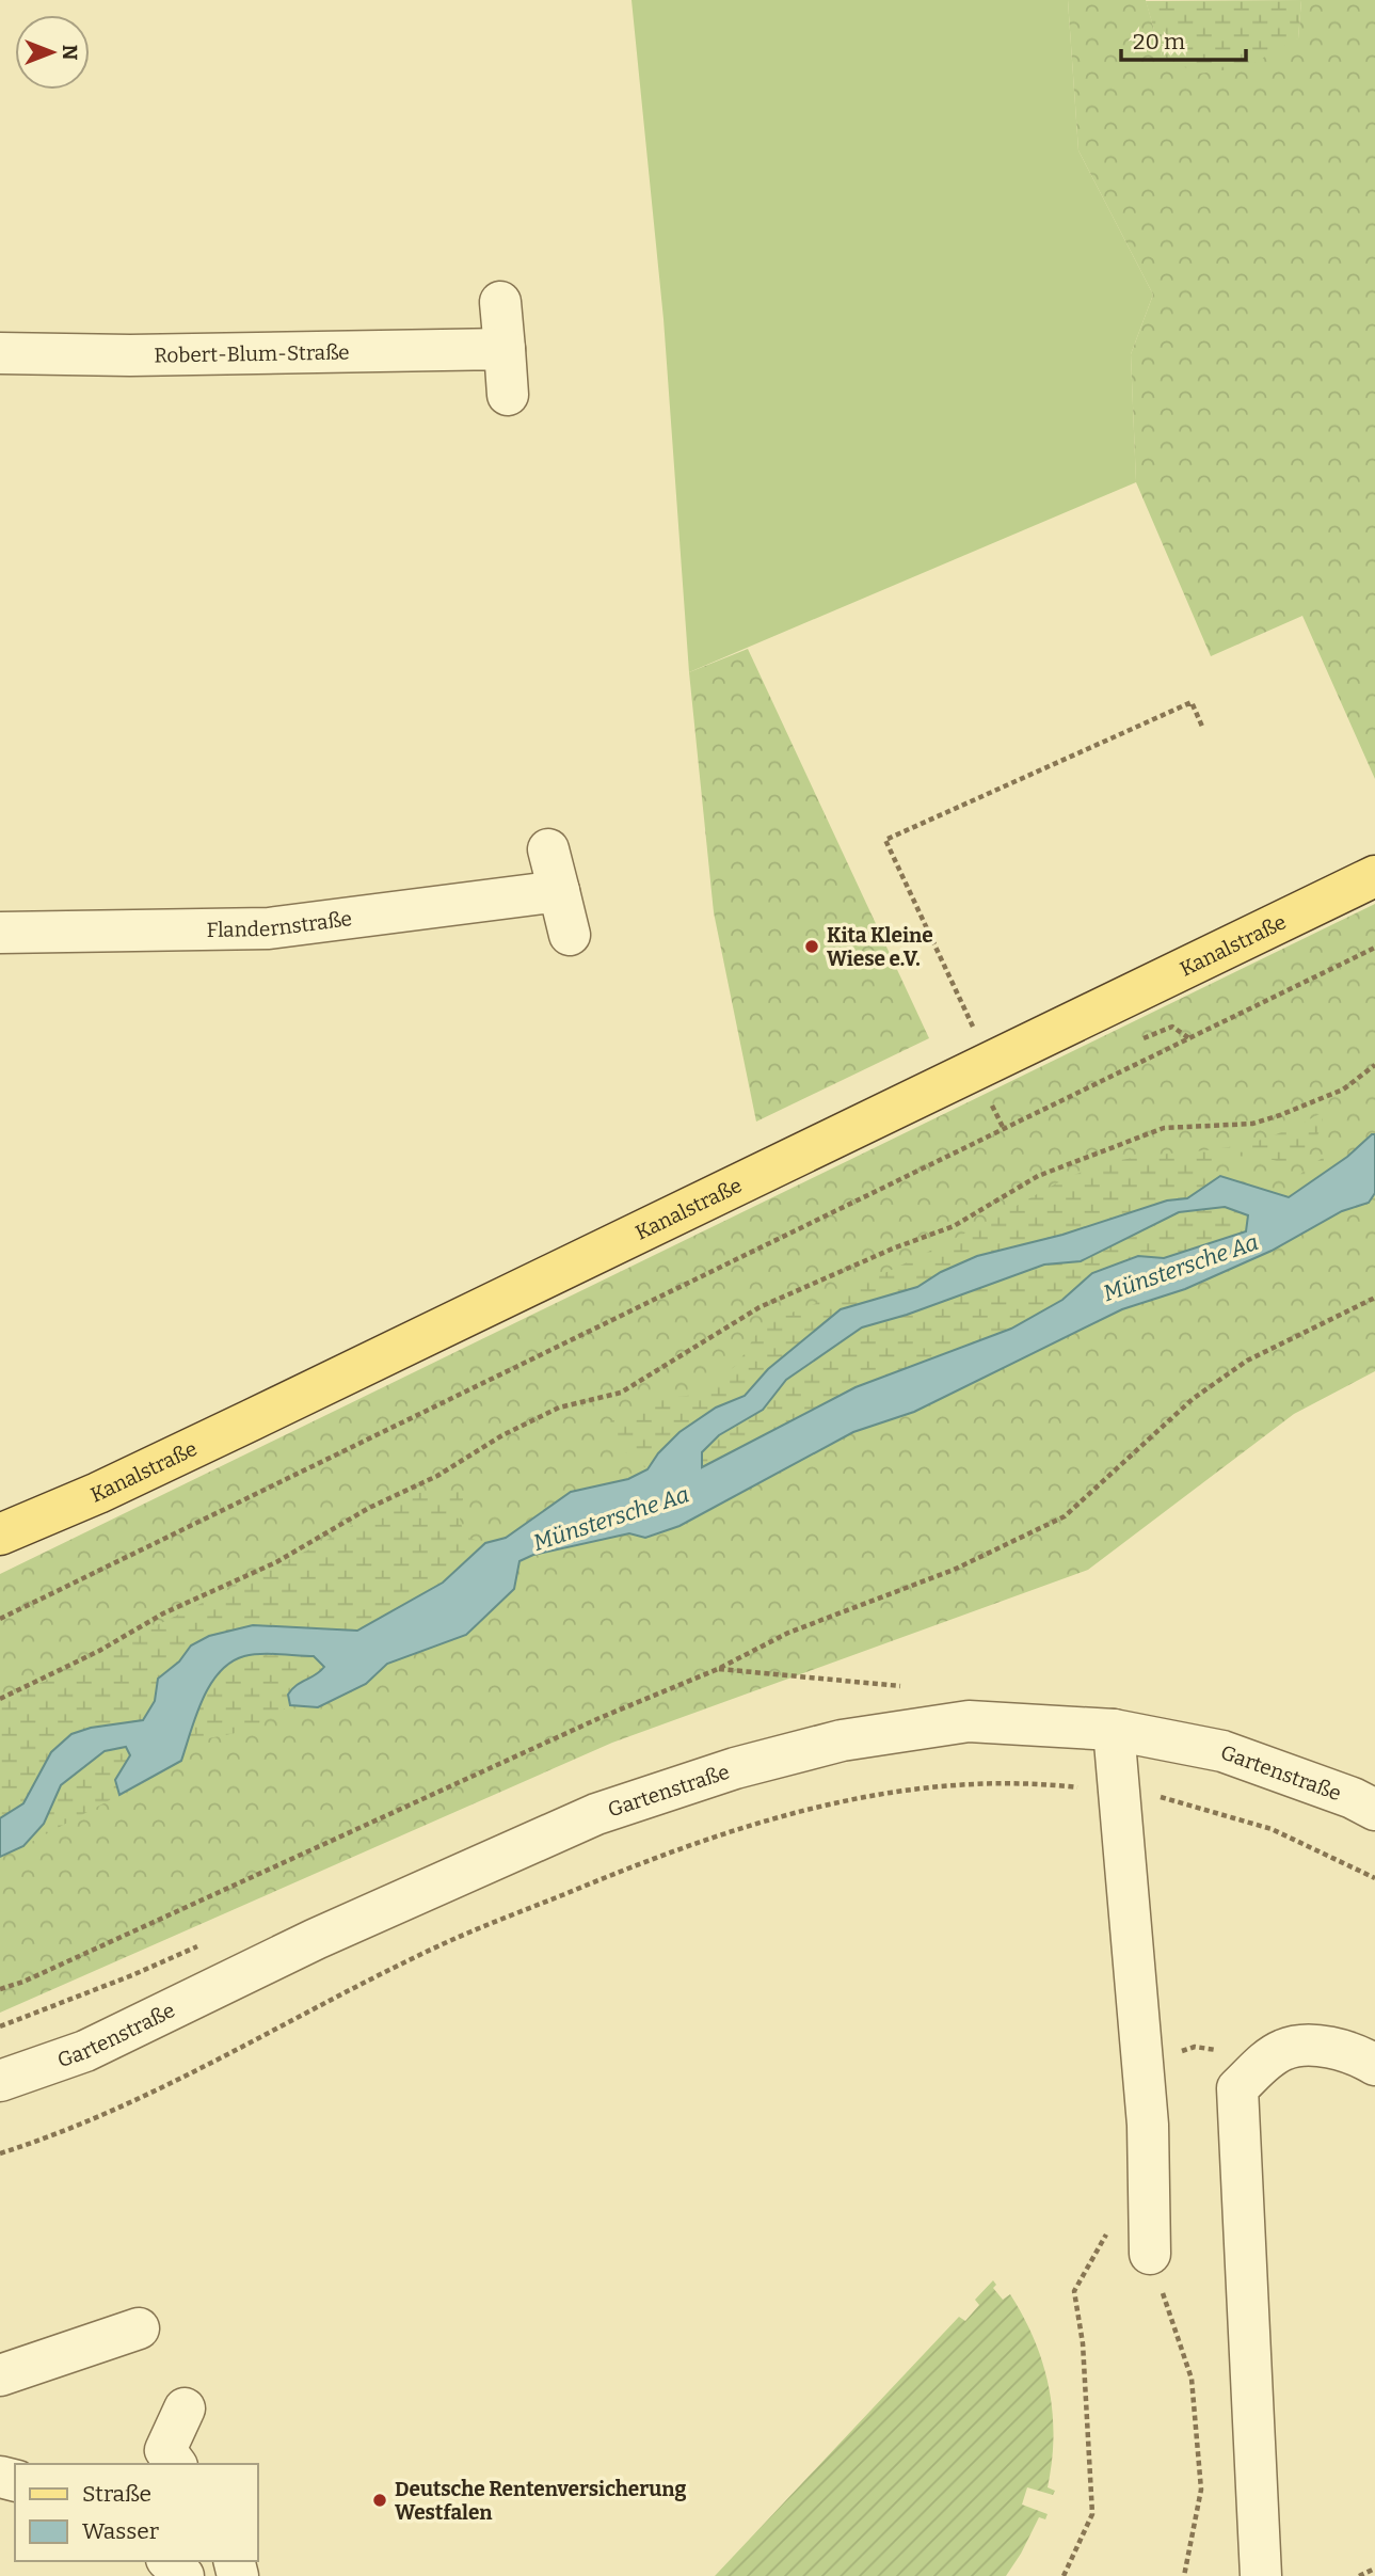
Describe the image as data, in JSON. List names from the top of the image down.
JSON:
{
  "streets": {
    "main road": ["Kanalstraße"],
    "street": ["Robert-Blum-Straße", "Flandernstraße", "Gartenstraße"]
  },
  "water": ["Münstersche Aa"],
  "places": ["Kita Kleine Wiese e.V.", "Deutsche Rentenversicherung Westfalen"],
  "legend": ["Straße", "Wasser"],
  "scale_bar": "20 m",
  "north": "right"
}
